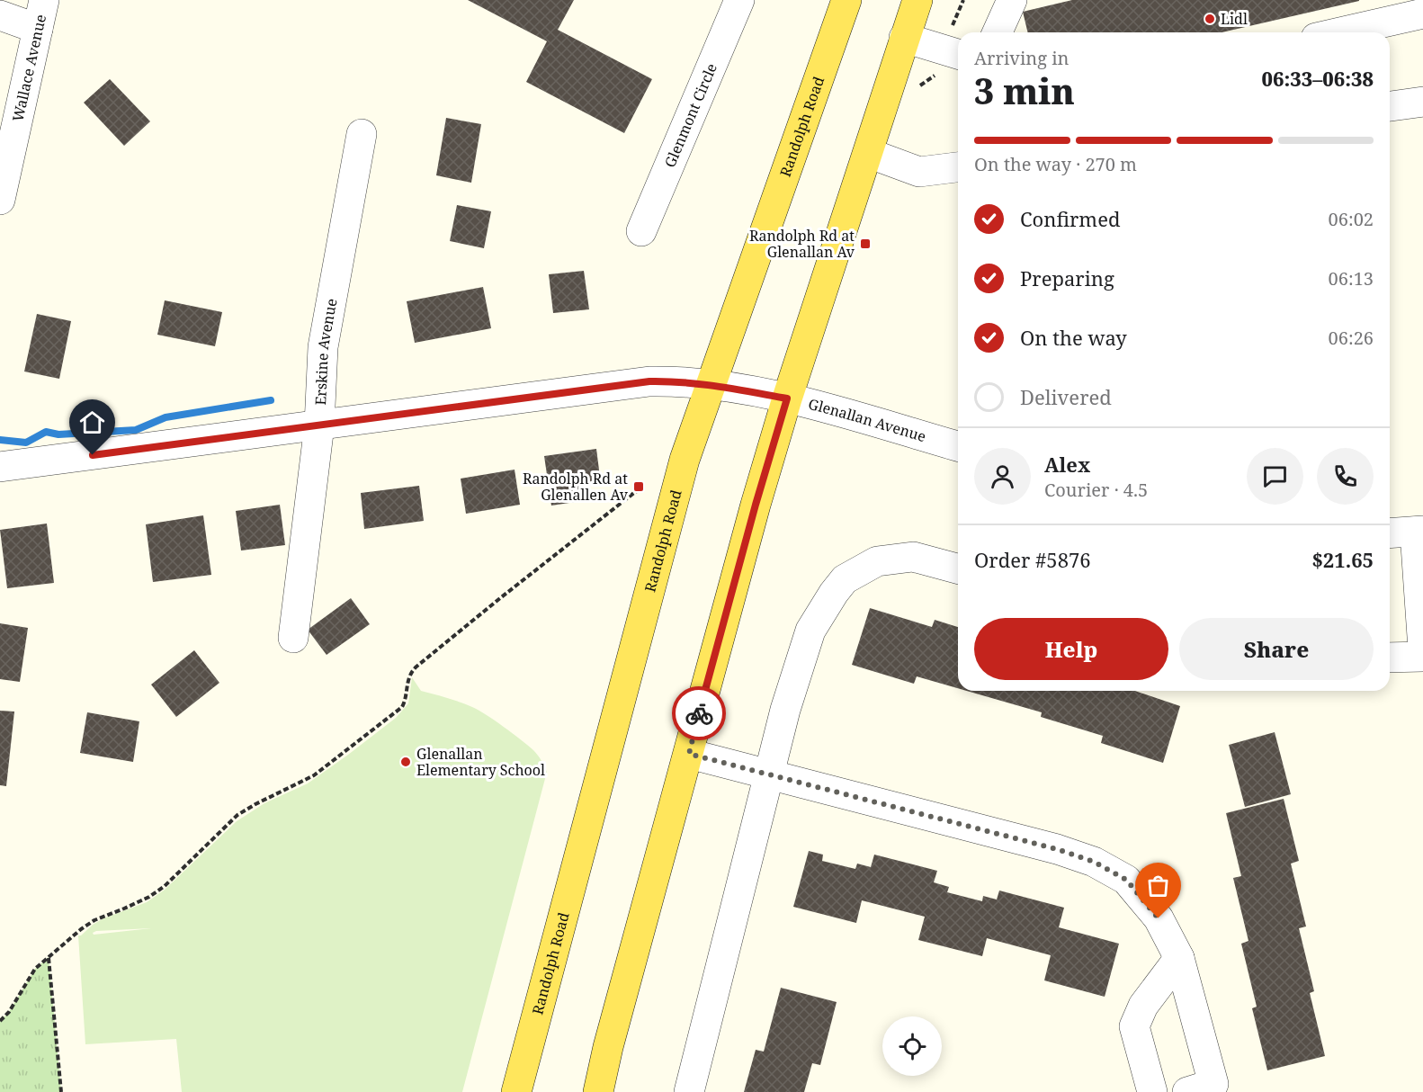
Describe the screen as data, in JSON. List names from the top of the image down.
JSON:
{
  "streets": {
    "main road": ["Randolph Road"],
    "street": [
      "Wallace Avenue",
      "Glenmont Circle",
      "Erskine Avenue",
      "Glenallan Avenue"
    ]
  },
  "crossings": [
    ["Randolph Road", "Glenallan Avenue"],
    ["Erskine Avenue", "Glenallan Avenue"]
  ],
  "places": {
    "other": ["Lidl", "Glenallan Elementary School"],
    "transit": ["Randolph Rd at Glenallan Av", "Randolph Rd at Glenallen Av"]
  },
  "page": {
    "heading": ["3 min", "Arriving in", "06:33–06:38"],
    "panel": [
      "Alex",
      "Courier · 4.5",
      "Order #5876",
      "$21.65"
    ],
    "bar": "On the way · 270 m",
    "list": [
      ["Confirmed", "06:02"],
      ["Preparing", "06:13"],
      ["On the way", "06:26"],
      "Delivered"
    ],
    "buttons": ["Help", "Share"]
  }
}
